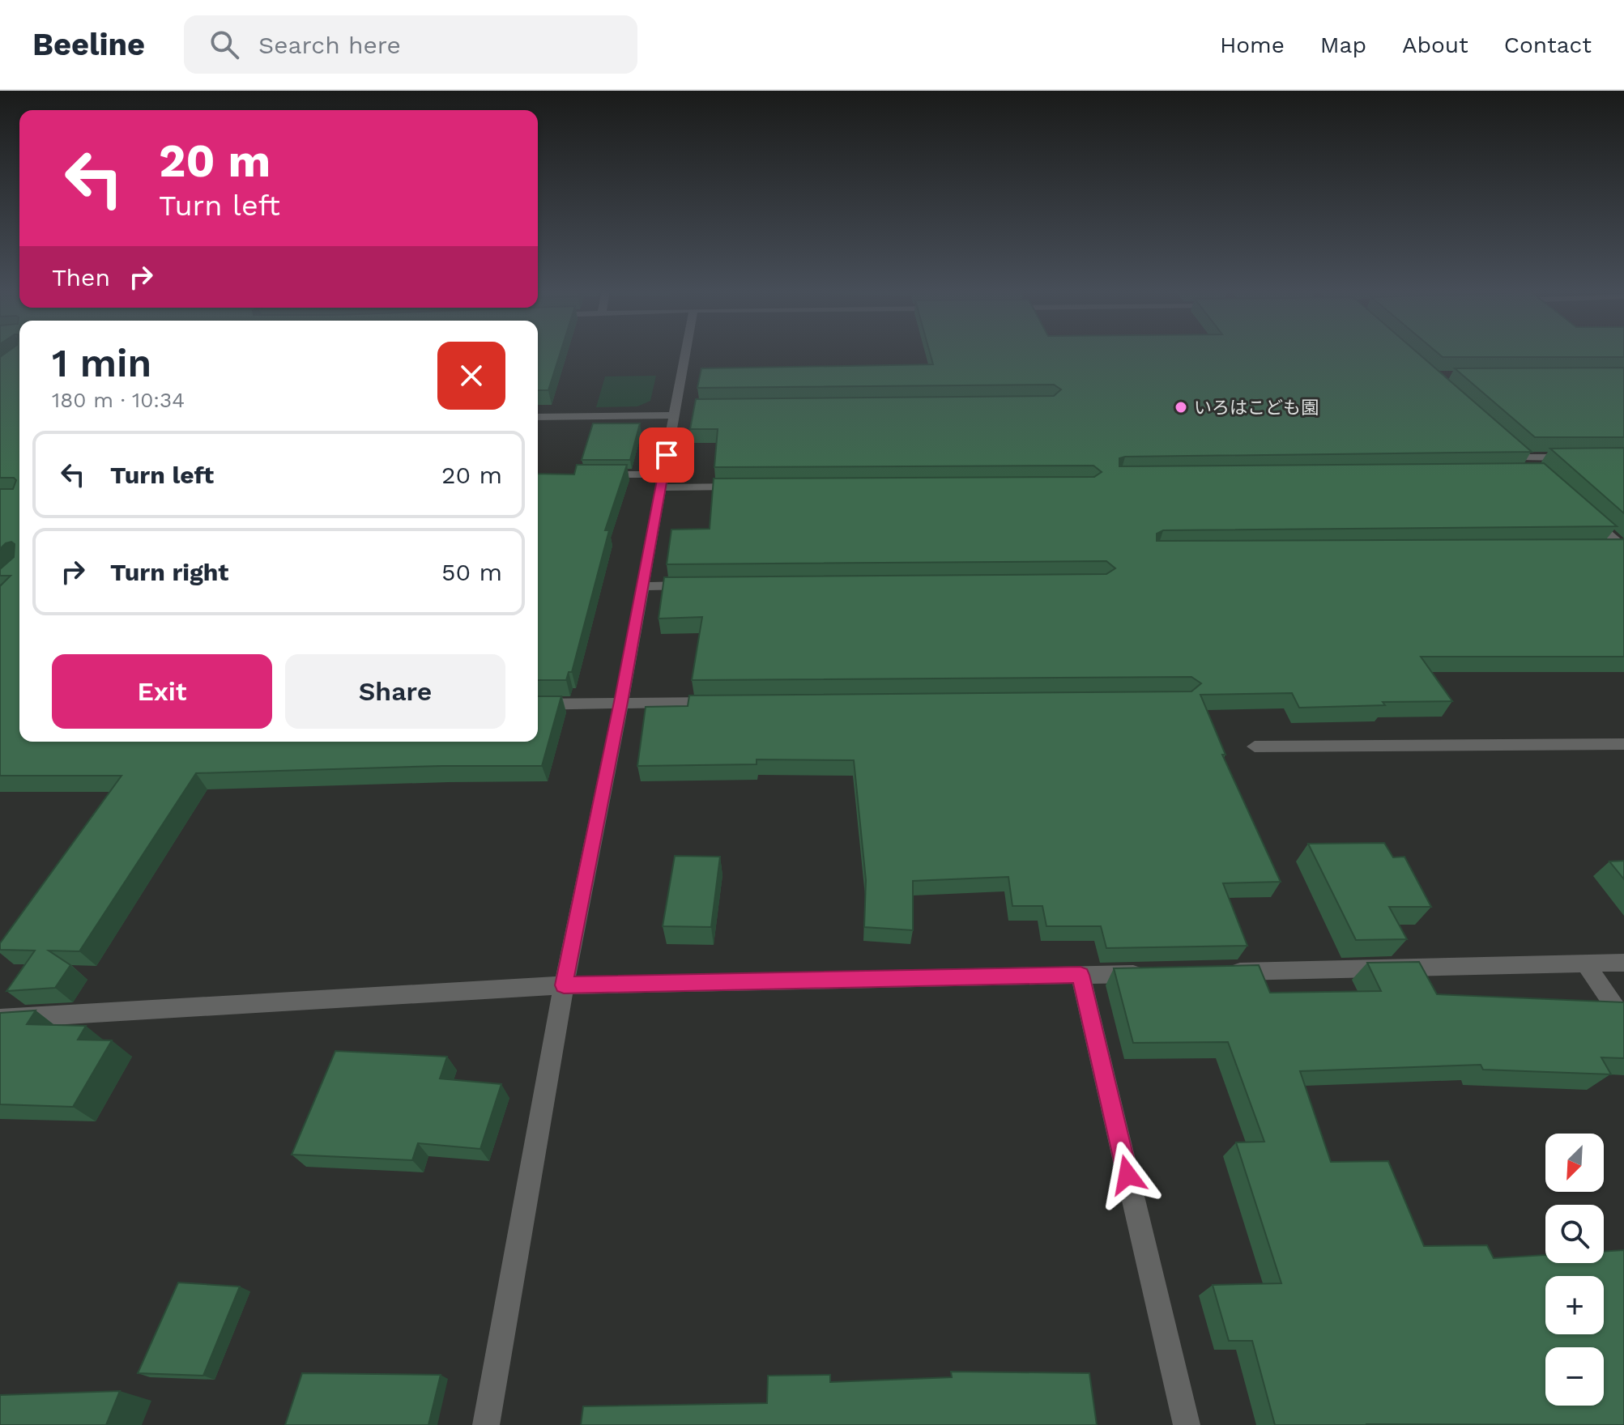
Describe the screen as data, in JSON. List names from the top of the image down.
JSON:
{
  "places": ["いろはこども園"],
  "north": "bottom left",
  "page": {
    "header": "Beeline",
    "search": "Search here",
    "nav": [
      "Home",
      "Map",
      "About",
      "Contact"
    ],
    "turn": ["20 m", "Turn left"],
    "then": "Then",
    "heading": ["1 min", "180 m · 10:34"],
    "list": [
      {
        "name": "Turn left",
        "value": "20 m"
      },
      {
        "name": "Turn right",
        "value": "50 m"
      }
    ],
    "buttons": ["Exit", "Share"],
    "map_buttons": ["+", "−"]
  }
}
